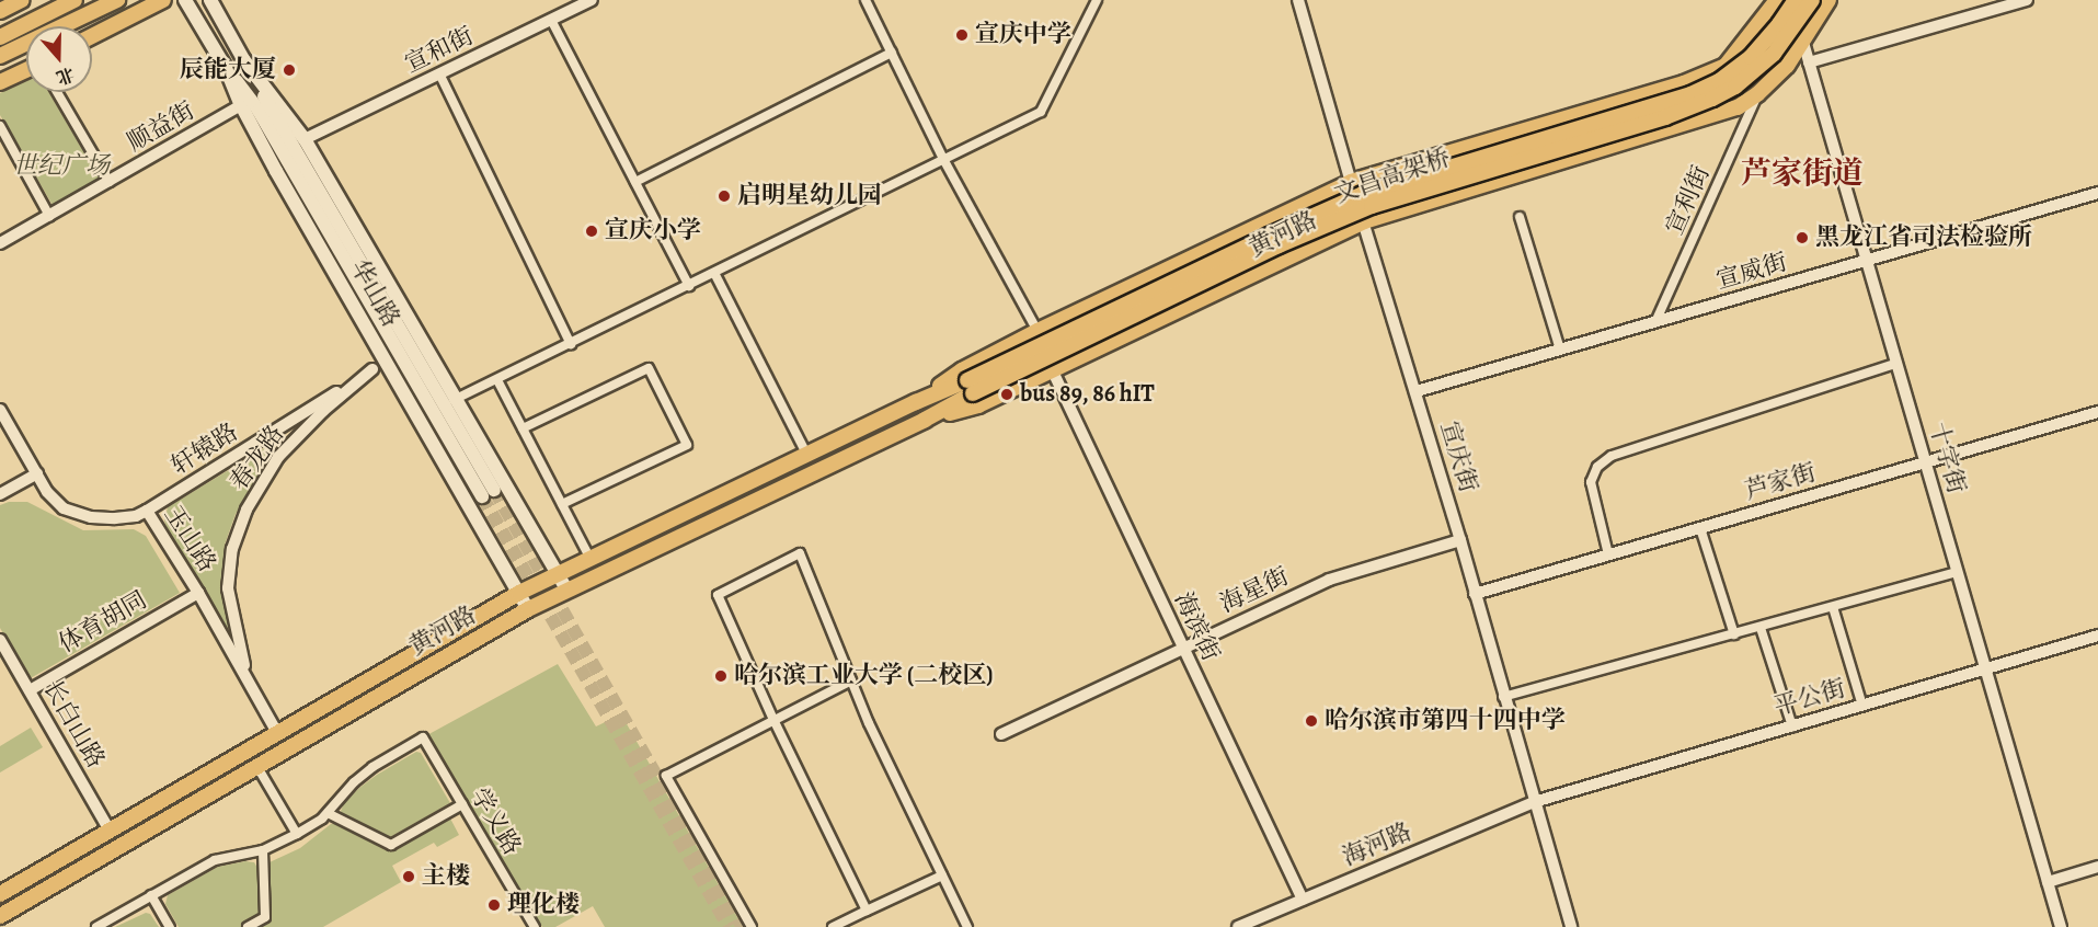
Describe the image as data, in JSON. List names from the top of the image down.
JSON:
{
  "streets": {
    "main road": ["文昌高架桥", "黄河路", "华山路"],
    "street": [
      "宣和街",
      "顺益街",
      "宣利街",
      "宣威街",
      "轩辕路",
      "宣庆街",
      "春龙路",
      "十字街",
      "芦家街",
      "玉山路",
      "海星街",
      "体育胡同",
      "海滨街",
      "平公街",
      "长白山路",
      "学义路",
      "海河路"
    ]
  },
  "crossings": [
    ["宣和街", "华山路"],
    ["顺益街", "华山路"],
    ["文昌高架桥", "黄河路"],
    ["文昌高架桥", "十字街"],
    ["宣利街", "黄河路"],
    ["宣利街", "宣威街"],
    ["黄河路", "华山路"],
    ["黄河路", "宣庆街"],
    ["黄河路", "十字街"],
    ["黄河路", "玉山路"],
    ["黄河路", "海滨街"],
    ["黄河路", "长白山路"],
    ["宣威街", "宣庆街"],
    ["宣威街", "十字街"],
    ["华山路", "轩辕路"],
    ["轩辕路", "春龙路"],
    ["轩辕路", "玉山路"],
    ["宣庆街", "芦家街"],
    ["宣庆街", "海星街"],
    ["宣庆街", "平公街"],
    ["宣庆街", "海河路"],
    ["春龙路", "玉山路"],
    ["十字街", "芦家街"],
    ["十字街", "平公街"],
    ["玉山路", "体育胡同"],
    ["海星街", "海滨街"],
    ["体育胡同", "长白山路"],
    ["海滨街", "海河路"],
    ["平公街", "海河路"]
  ],
  "districts": ["芦家街道"],
  "parks": ["世纪广场"],
  "places": [
    "宣庆中学",
    "辰能大厦",
    "启明星幼儿园",
    "宣庆小学",
    "黑龙江省司法检验所",
    "bus 89, 86 hIT",
    "哈尔滨工业大学 (二校区)",
    "哈尔滨市第四十四中学",
    "主楼",
    "理化楼"
  ],
  "north": "bottom"
}
